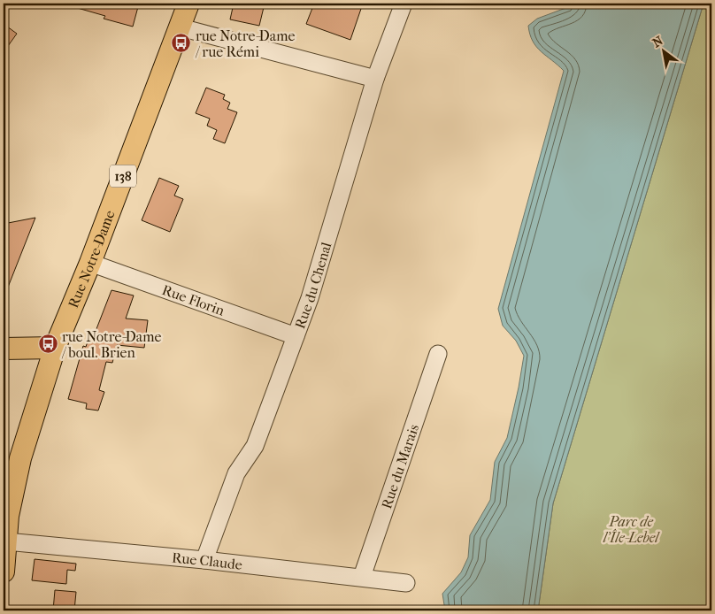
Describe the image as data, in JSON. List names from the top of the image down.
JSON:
{
  "streets": {
    "main road": ["138", "Rue Notre-Dame"],
    "street": [
      "Rue du Chenal",
      "Rue Florin",
      "Rue du Marais",
      "Rue Claude"
    ]
  },
  "crossings": [
    ["Rue Notre-Dame", "Rue Florin"],
    ["Rue Notre-Dame", "Rue Claude"],
    ["Rue du Chenal", "Rue Florin"],
    ["Rue du Chenal", "Rue Claude"],
    ["Rue du Marais", "Rue Claude"]
  ],
  "parks": ["Parc de l'Île-Lebel"],
  "places": {
    "bus stop": ["rue Notre-Dame / rue Rémi", "rue Notre-Dame / boul. Brien"]
  },
  "north": "top left"
}
